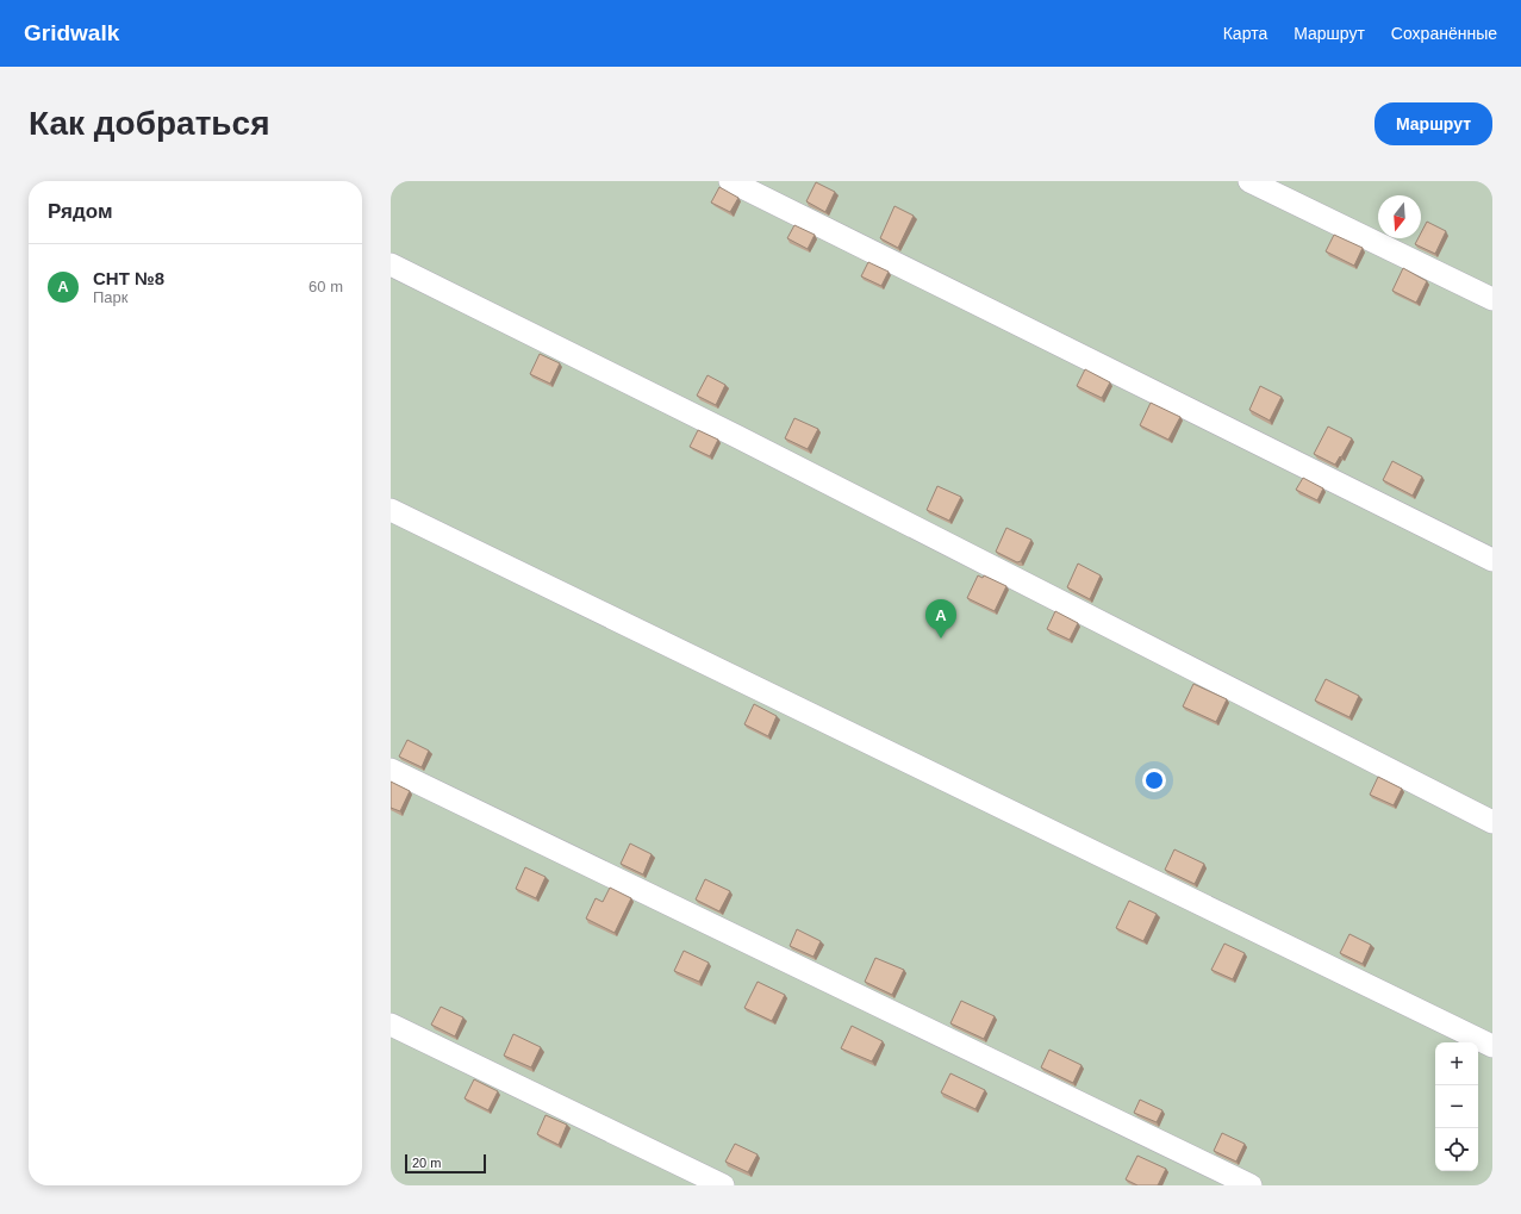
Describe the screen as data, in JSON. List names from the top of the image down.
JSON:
{
  "scale_bar": "20 m",
  "north": "bottom",
  "page": {
    "header": "Gridwalk",
    "nav": ["Карта", "Маршрут", "Сохранённые"],
    "buttons": "Маршрут",
    "title": "Как добраться",
    "heading": "Рядом",
    "list": [
      {
        "mark": "A",
        "name": "СНТ №8",
        "note": "Парк",
        "value": "60 m"
      }
    ],
    "pins": "A",
    "map_buttons": ["+", "−"],
    "scale": "20 m"
  }
}
